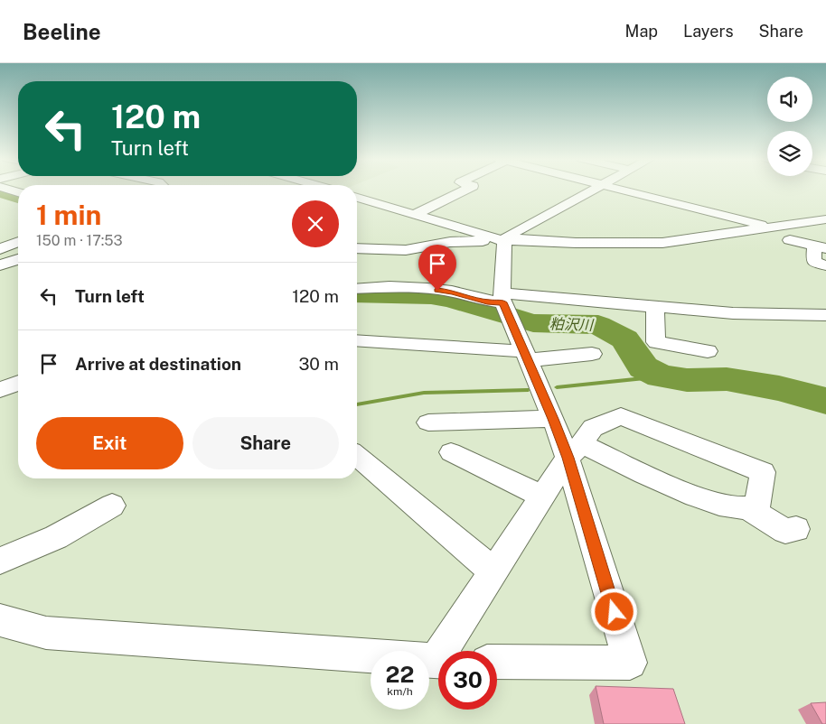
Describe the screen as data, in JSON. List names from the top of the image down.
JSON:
{
  "water": ["粕沢川"],
  "page": {
    "header": "Beeline",
    "nav": ["Map", "Layers", "Share"],
    "turn": ["120 m", "Turn left"],
    "heading": ["1 min", "150 m · 17:53"],
    "list": [
      {
        "name": "Turn left",
        "value": "120 m"
      },
      {
        "name": "Arrive at destination",
        "value": "30 m"
      }
    ],
    "buttons": ["Exit", "Share"],
    "speed": "22 km/h",
    "limit": "30"
  }
}
